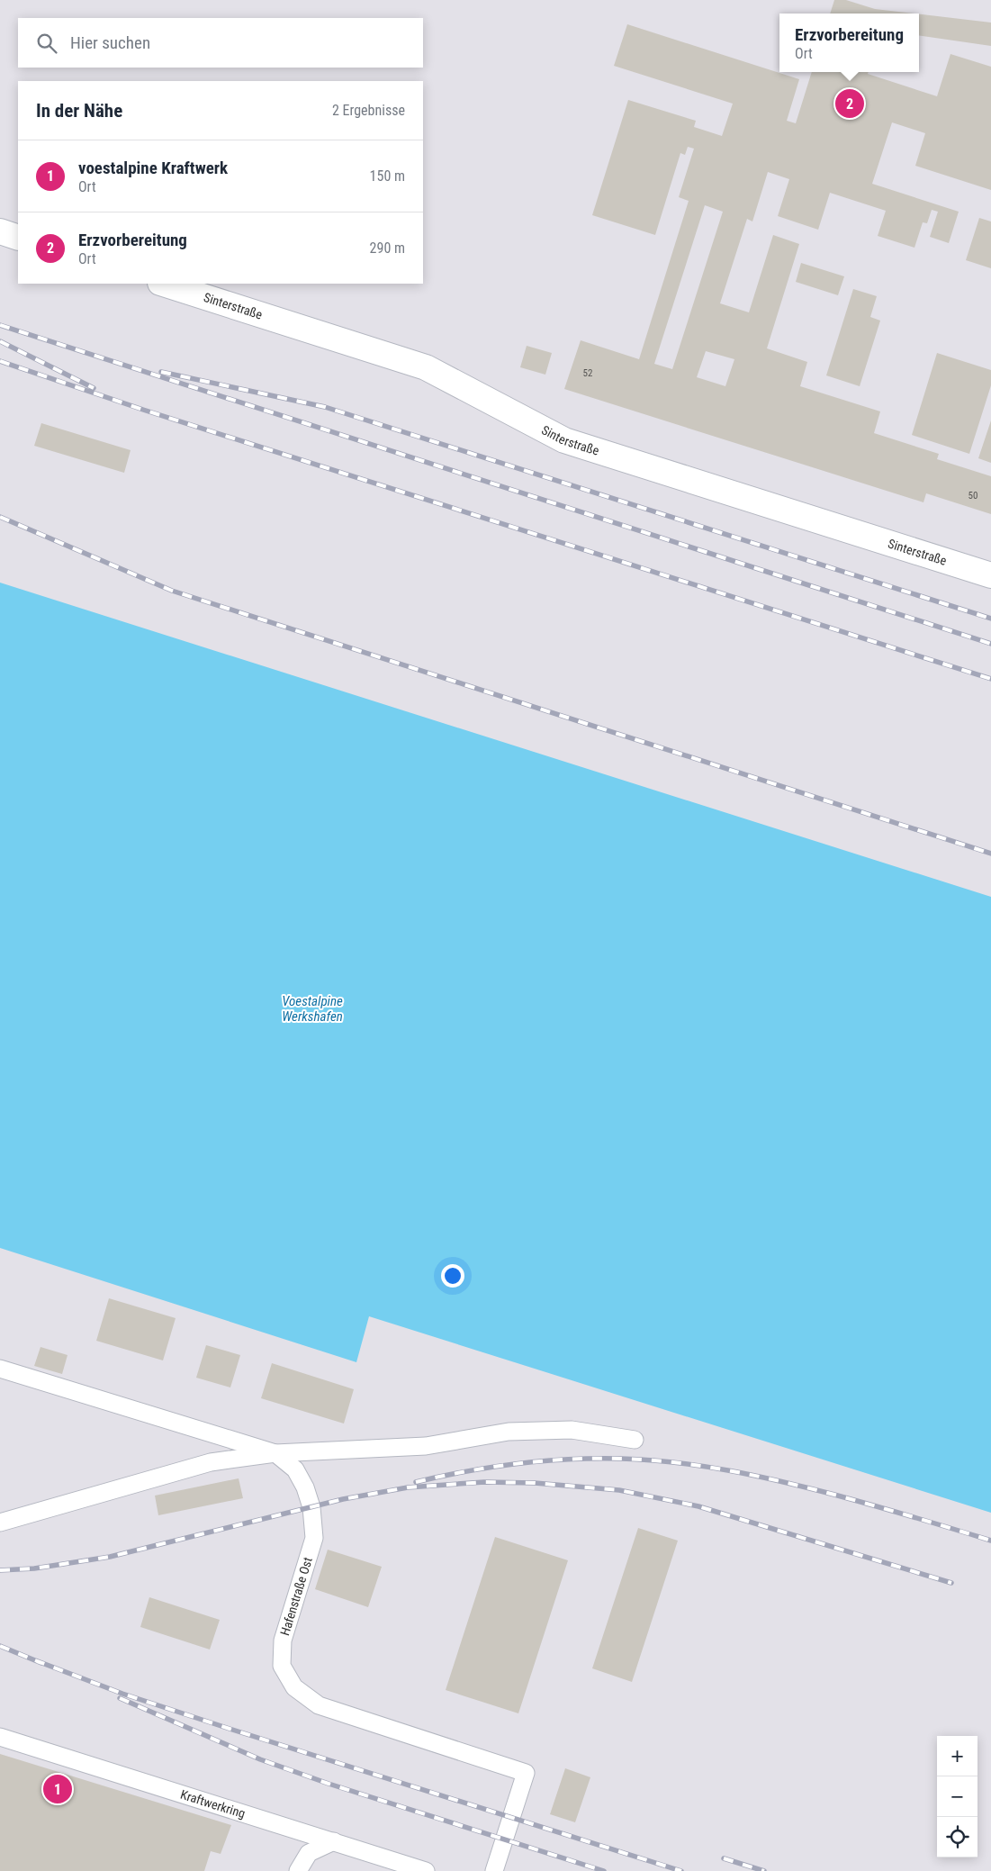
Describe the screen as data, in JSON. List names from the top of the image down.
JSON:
{
  "streets": {
    "street": ["Sinterstraße"],
    "lane": ["Hafenstraße Ost", "Kraftwerkring"]
  },
  "water": ["Voestalpine Werkshafen"],
  "house_numbers": ["52", "50"],
  "page": {
    "popup": ["Erzvorbereitung", "Ort"],
    "search": "Hier suchen",
    "heading": ["In der Nähe", "2 Ergebnisse"],
    "pins": ["2", "1"],
    "list": [
      {
        "mark": "1",
        "name": "voestalpine Kraftwerk",
        "note": "Ort",
        "value": "150 m"
      },
      {
        "mark": "2",
        "name": "Erzvorbereitung",
        "note": "Ort",
        "value": "290 m"
      }
    ],
    "map_buttons": ["+", "−"]
  }
}
